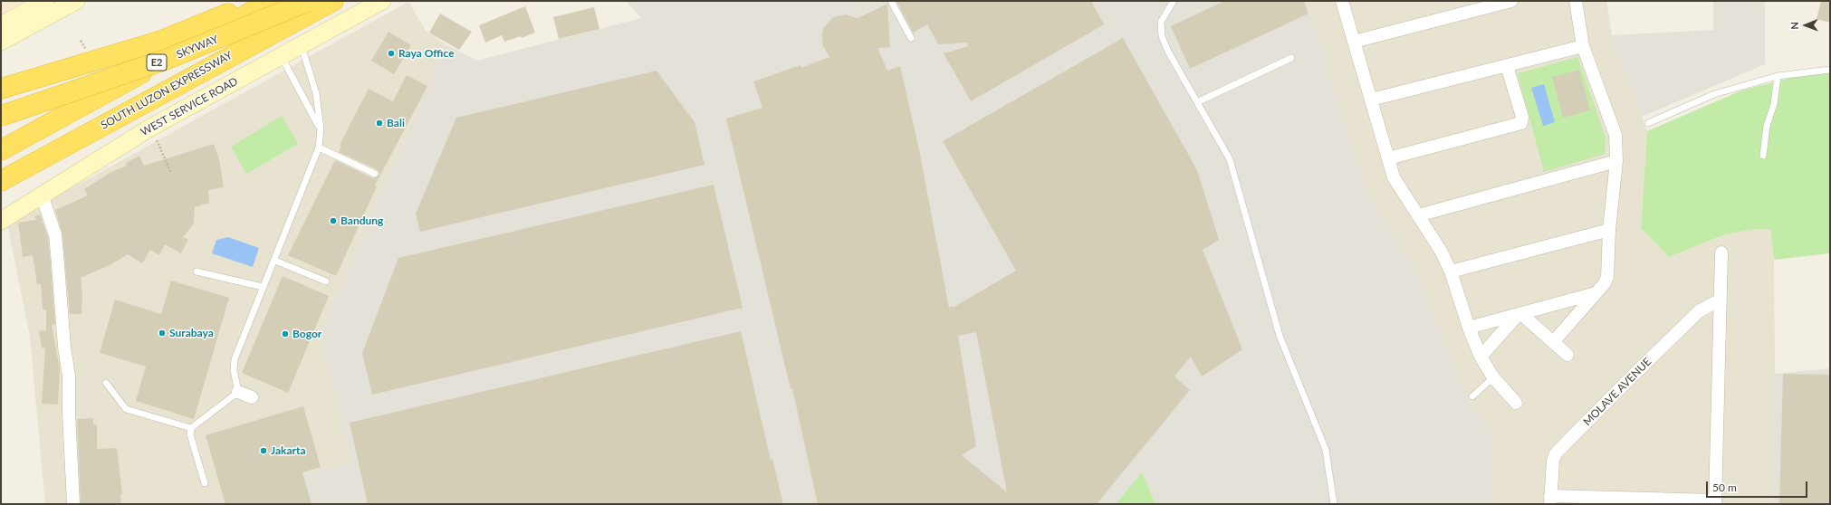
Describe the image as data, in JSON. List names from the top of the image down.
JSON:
{
  "streets": {
    "highway": ["SKYWAY", "E2", "SOUTH LUZON EXPRESSWAY"],
    "main road": ["WEST SERVICE ROAD"],
    "street": ["MOLAVE AVENUE"]
  },
  "places": [
    "Raya Office",
    "Bali",
    "Bandung",
    "Surabaya",
    "Bogor",
    "Jakarta"
  ],
  "scale_bar": "50 m",
  "north": "left"
}
